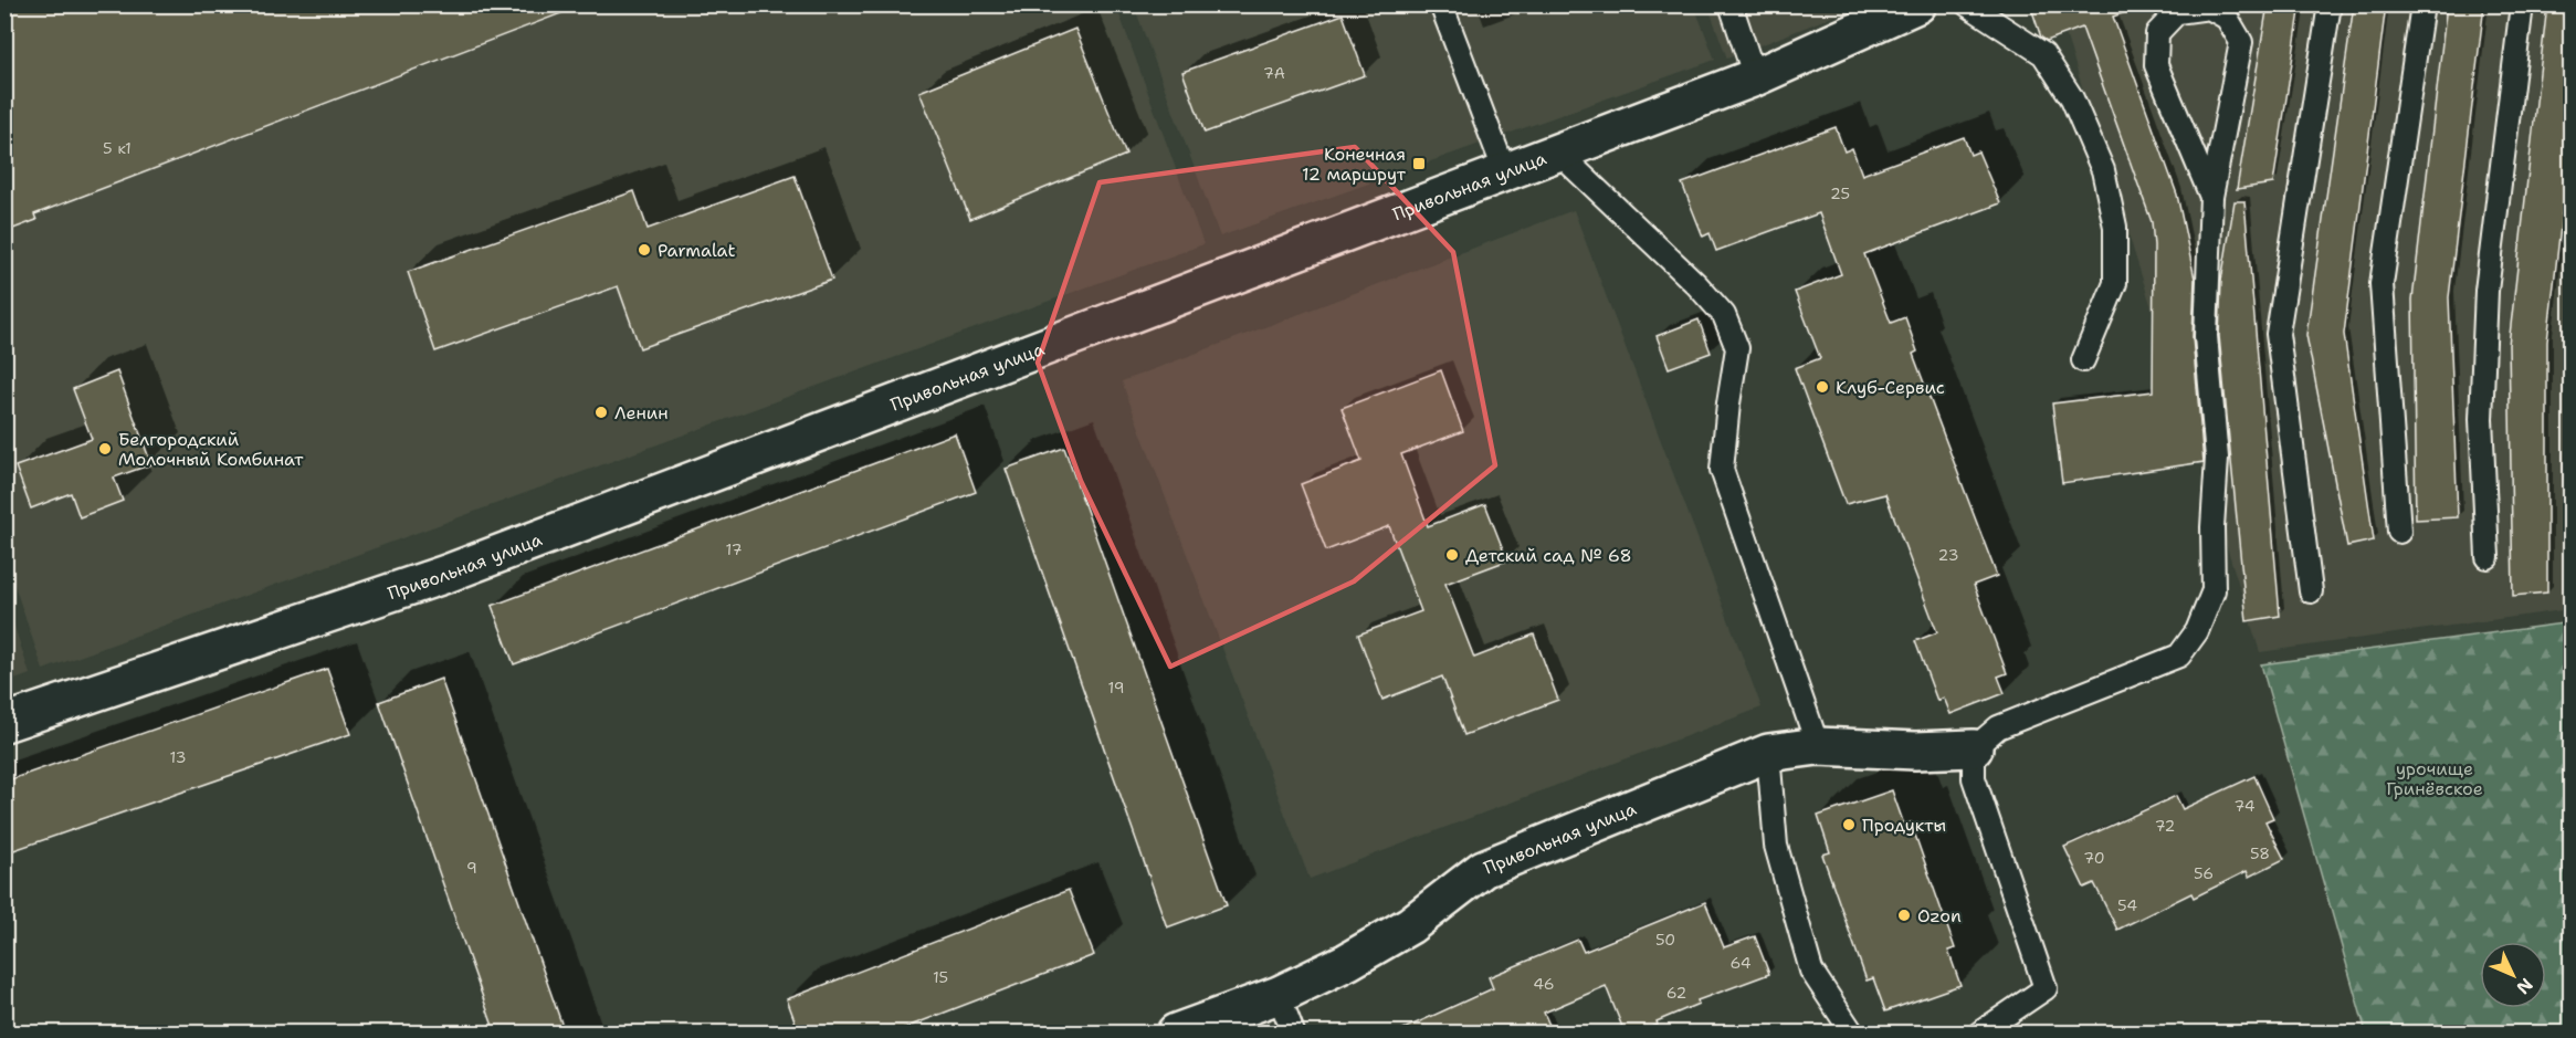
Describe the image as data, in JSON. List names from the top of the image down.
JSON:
{
  "streets": {
    "street": ["Привольная улица"]
  },
  "parks": ["урочище Гринёвское"],
  "places": {
    "transit": ["Конечная 12 маршрут"],
    "other": [
      "Parmalat",
      "Клуб-Сервис",
      "Ленин",
      "Белгородский Молочный Комбинат",
      "Детский сад № 68",
      "Продукты",
      "Ozon"
    ]
  },
  "house_numbers": [
    "7А",
    "5 к1",
    "25",
    "17",
    "23",
    "19",
    "13",
    "74",
    "72",
    "58",
    "70",
    "9",
    "56",
    "54",
    "50",
    "64",
    "15",
    "46",
    "62"
  ],
  "north": "bottom right"
}
